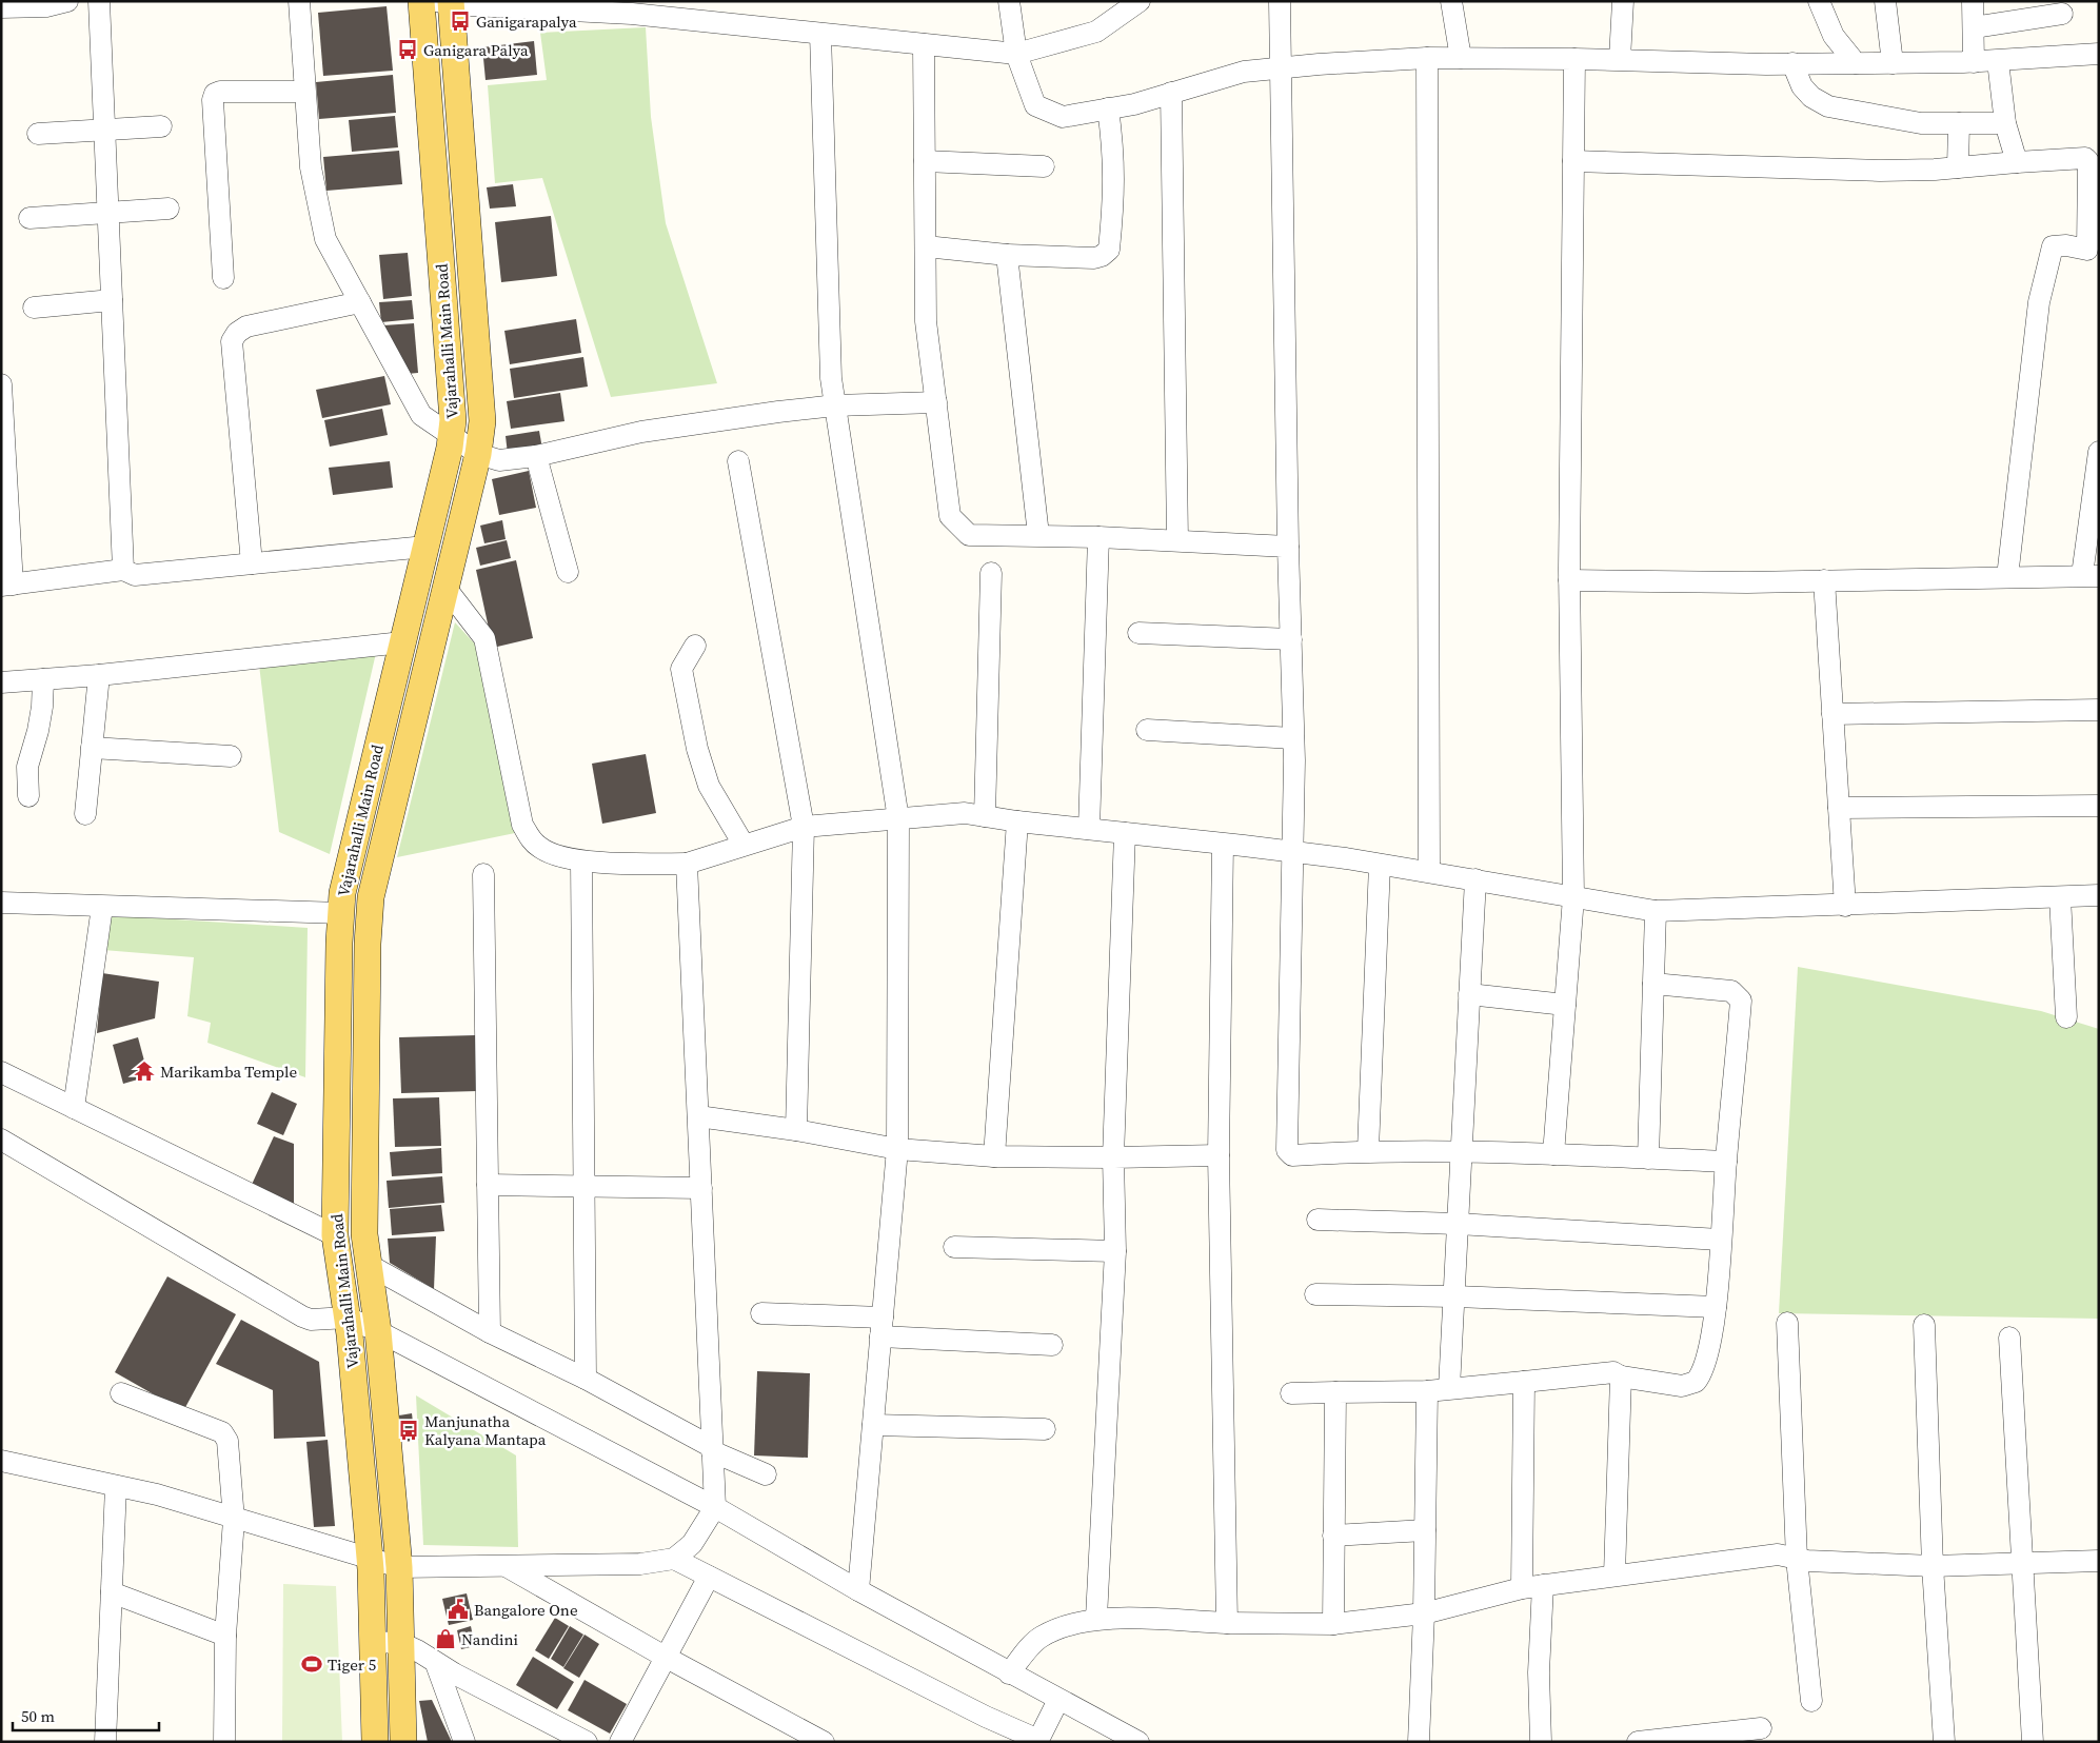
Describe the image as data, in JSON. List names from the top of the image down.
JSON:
{
  "streets": {
    "main road": ["Vajarahalli Main Road"]
  },
  "places": {
    "bus stop": ["Ganigarapalya", "Ganigara Palya", "Manjunatha Kalyana Mantapa"],
    "temple": ["Marikamba Temple"],
    "public building": ["Bangalore One"],
    "shop": ["Nandini"],
    "sports": ["Tiger 5"]
  },
  "scale_bar": "50 m"
}
